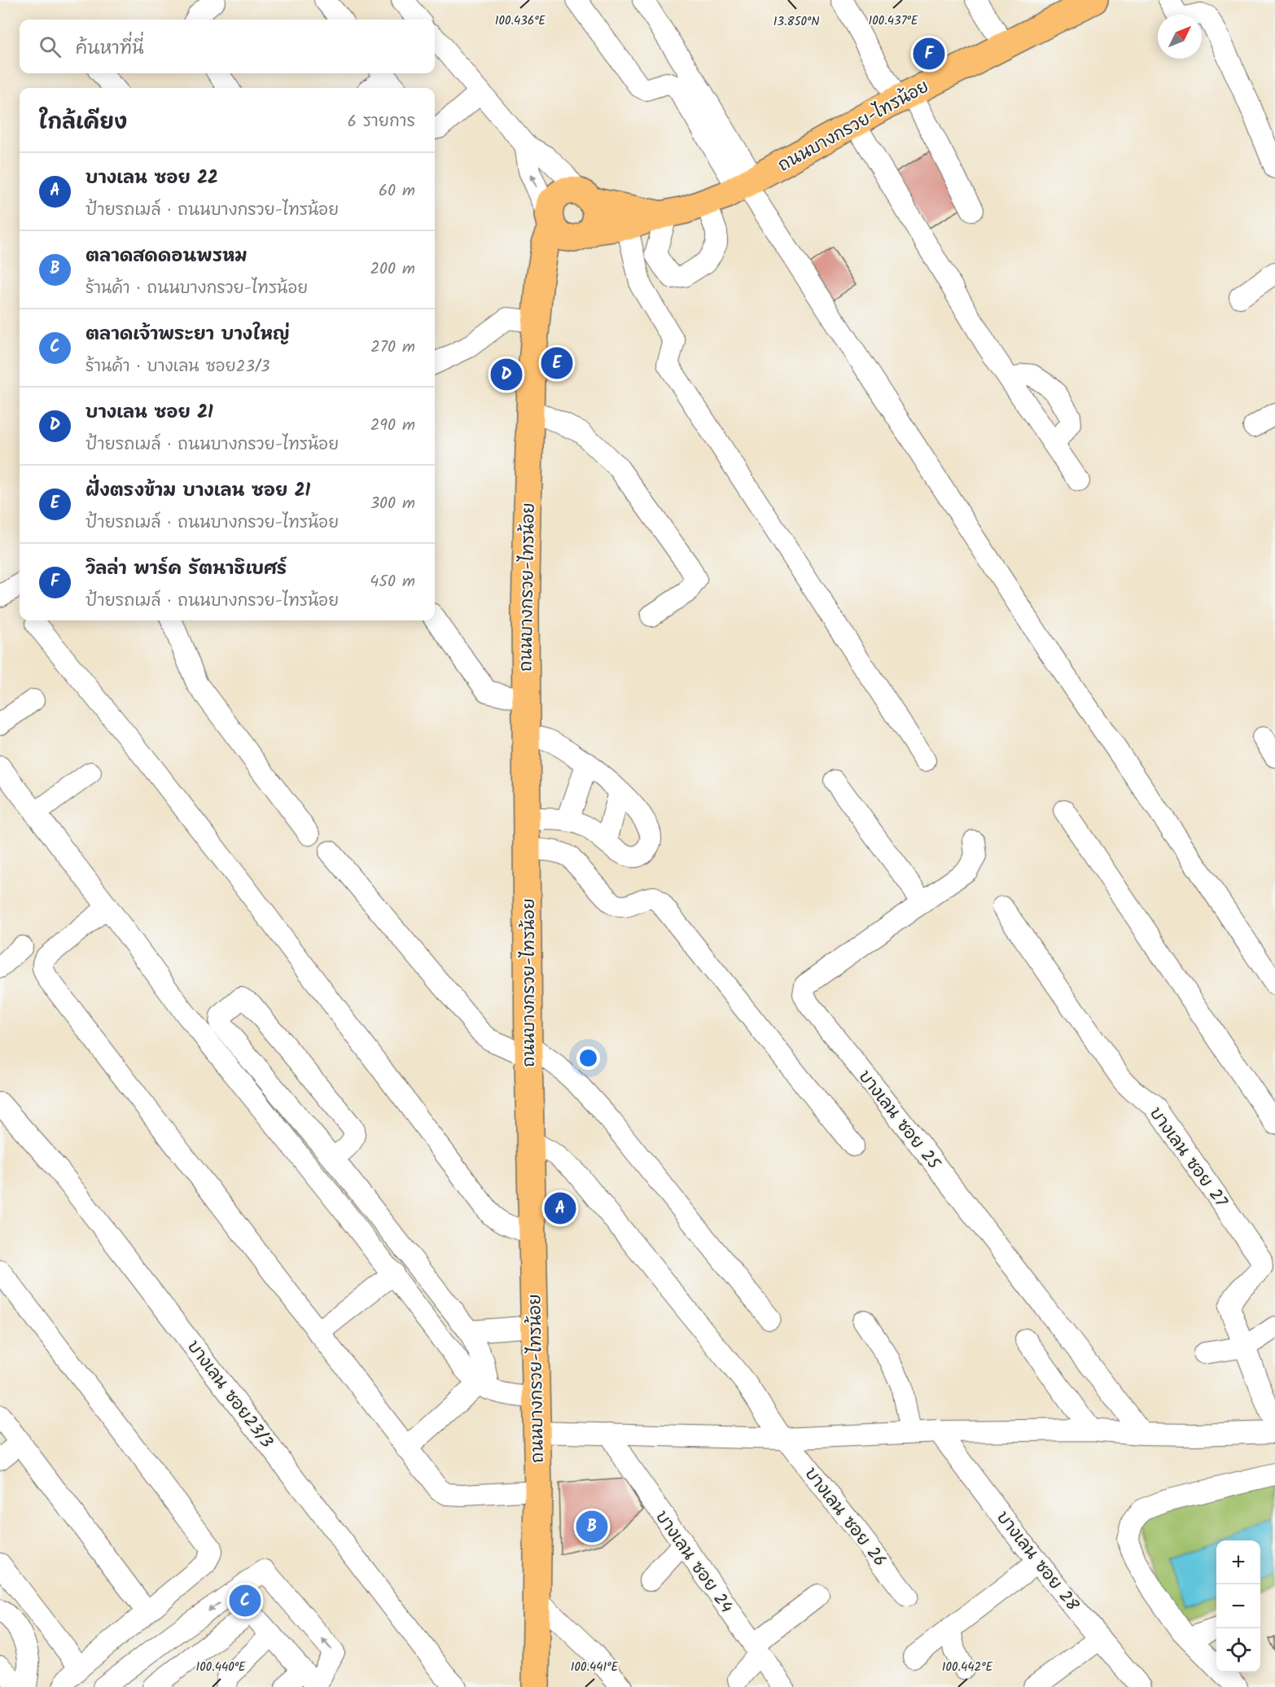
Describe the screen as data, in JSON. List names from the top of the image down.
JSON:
{
  "streets": {
    "main road": ["ถนนบางกรวย-ไทรน้อย"],
    "street": [
      "บางเลน ซอย 25",
      "บางเลน ซอย 27",
      "บางเลน ซอย23/3",
      "บางเลน ซอย 26",
      "บางเลน ซอย 28",
      "บางเลน ซอย 24"
    ]
  },
  "crossings": [
    ["ถนนบางกรวย-ไทรน้อย", "บางเลน ซอย 26"]
  ],
  "north": "top right",
  "page": {
    "search": "ค้นหาที่นี่",
    "pins": [
      "F",
      "E",
      "D",
      "A",
      "B",
      "C"
    ],
    "heading": ["ใกล้เคียง", "6 รายการ"],
    "list": [
      {
        "mark": "A",
        "name": "บางเลน ซอย 22",
        "note": "ป้ายรถเมล์ · ถนนบางกรวย-ไทรน้อย",
        "value": "60 m"
      },
      {
        "mark": "B",
        "name": "ตลาดสดดอนพรหม",
        "note": "ร้านค้า · ถนนบางกรวย-ไทรน้อย",
        "value": "200 m"
      },
      {
        "mark": "C",
        "name": "ตลาดเจ้าพระยา บางใหญ่",
        "note": "ร้านค้า · บางเลน ซอย23/3",
        "value": "270 m"
      },
      {
        "mark": "D",
        "name": "บางเลน ซอย 21",
        "note": "ป้ายรถเมล์ · ถนนบางกรวย-ไทรน้อย",
        "value": "290 m"
      },
      {
        "mark": "E",
        "name": "ฝั่งตรงข้าม บางเลน ซอย 21",
        "note": "ป้ายรถเมล์ · ถนนบางกรวย-ไทรน้อย",
        "value": "300 m"
      },
      {
        "mark": "F",
        "name": "วิลล่า พาร์ค รัตนาธิเบศร์",
        "note": "ป้ายรถเมล์ · ถนนบางกรวย-ไทรน้อย",
        "value": "450 m"
      }
    ],
    "map_buttons": ["+", "−"]
  },
  "coordinates": [
    "100.436°E",
    "100.437°E",
    "13.850°N",
    "100.440°E",
    "100.441°E",
    "100.442°E"
  ]
}
